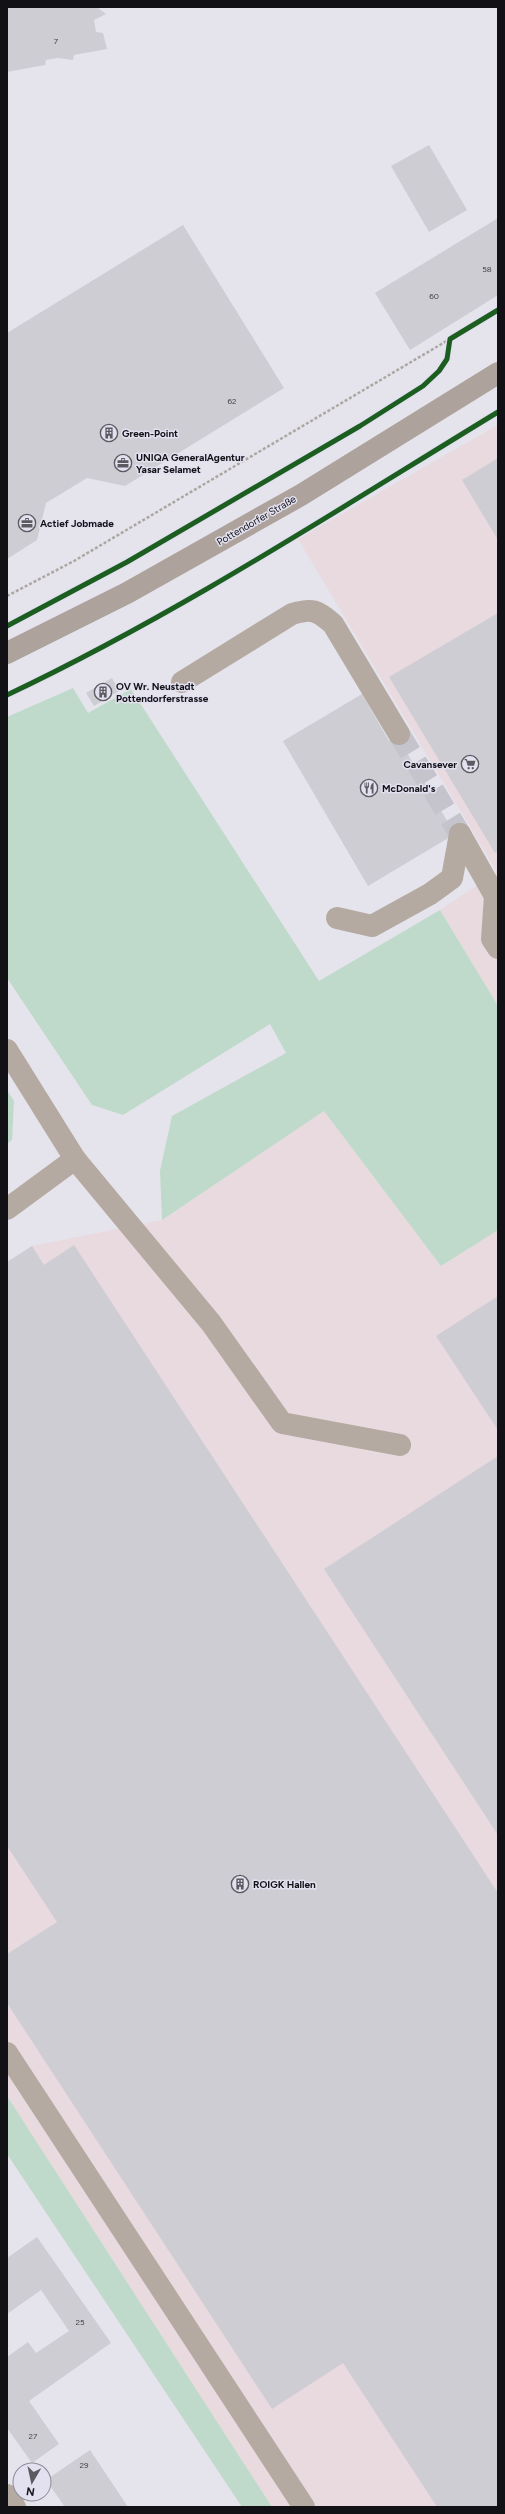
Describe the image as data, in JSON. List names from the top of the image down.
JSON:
{
  "streets": {
    "main road": ["Pottendorfer Straße"]
  },
  "places": {
    "building": ["Green-Point", "OV Wr. Neustadt Pottendorferstrasse", "ROIGK Hallen"],
    "office": ["UNIQA GeneralAgentur Yasar Selamet", "Actief Jobmade"],
    "supermarket": ["Cavansever"],
    "restaurant": ["McDonald's"]
  },
  "house_numbers": [
    "7",
    "58",
    "60",
    "62",
    "25",
    "27",
    "29"
  ],
  "north": "bottom"
}
